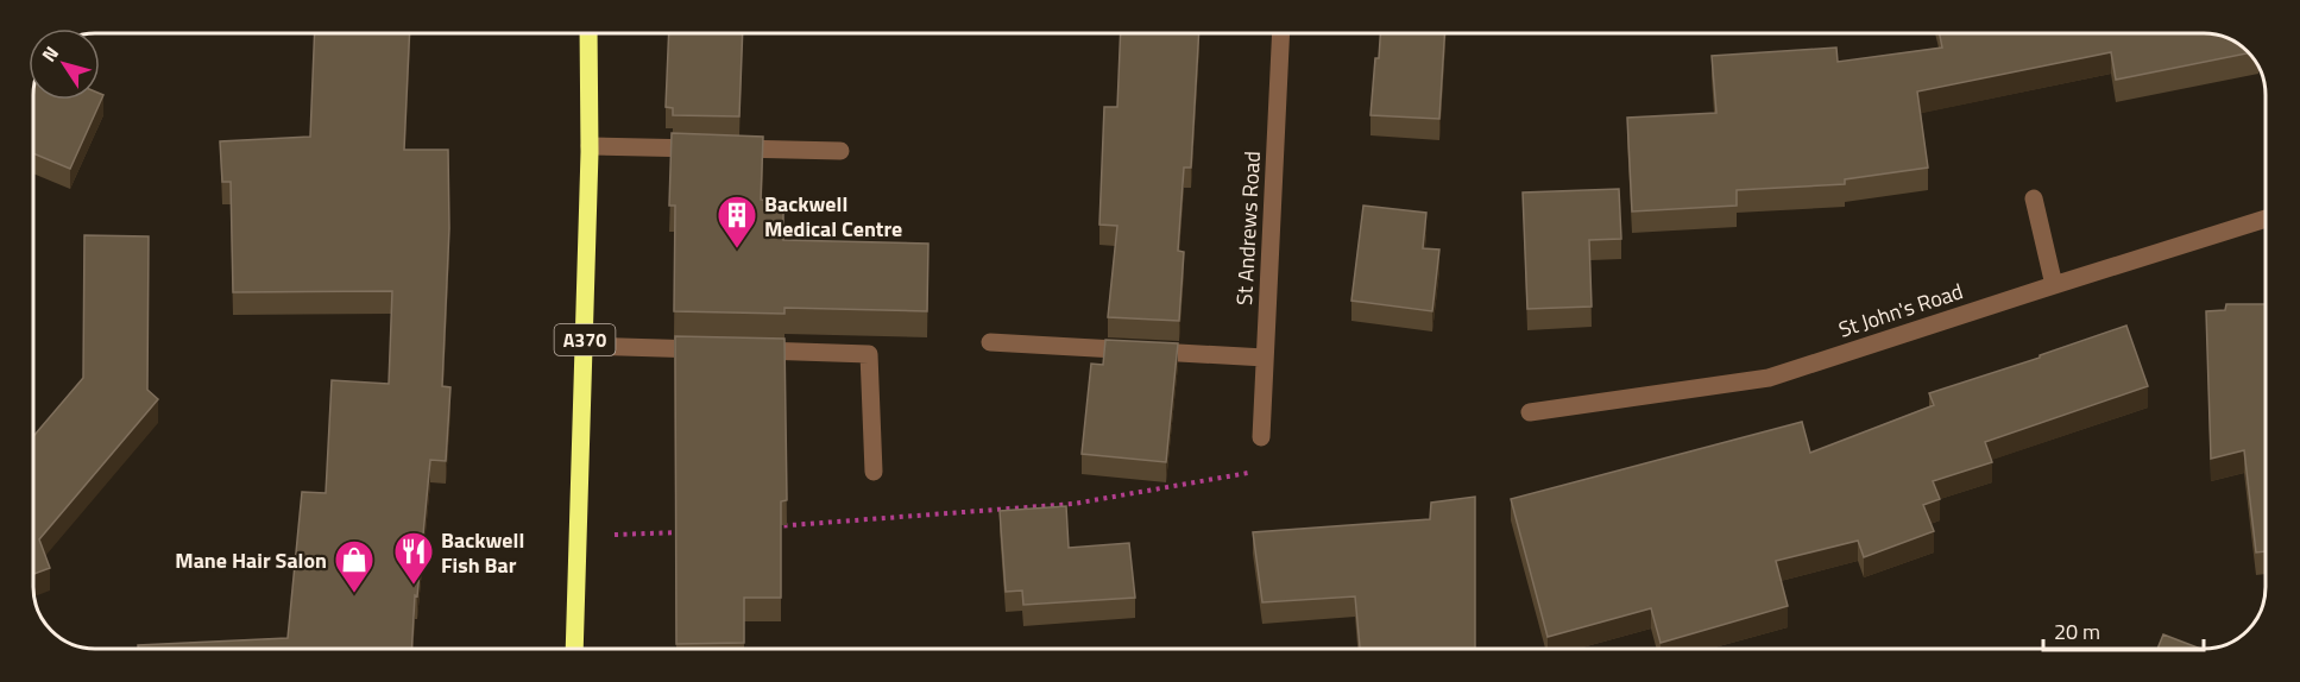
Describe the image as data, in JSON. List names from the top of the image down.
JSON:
{
  "streets": {
    "main road": ["A370"],
    "street": ["St Andrews Road", "St John's Road"]
  },
  "places": {
    "building": ["Backwell Medical Centre"],
    "restaurant": ["Backwell Fish Bar"],
    "shop": ["Mane Hair Salon"]
  },
  "scale_bar": "20 m",
  "north": "top left"
}
